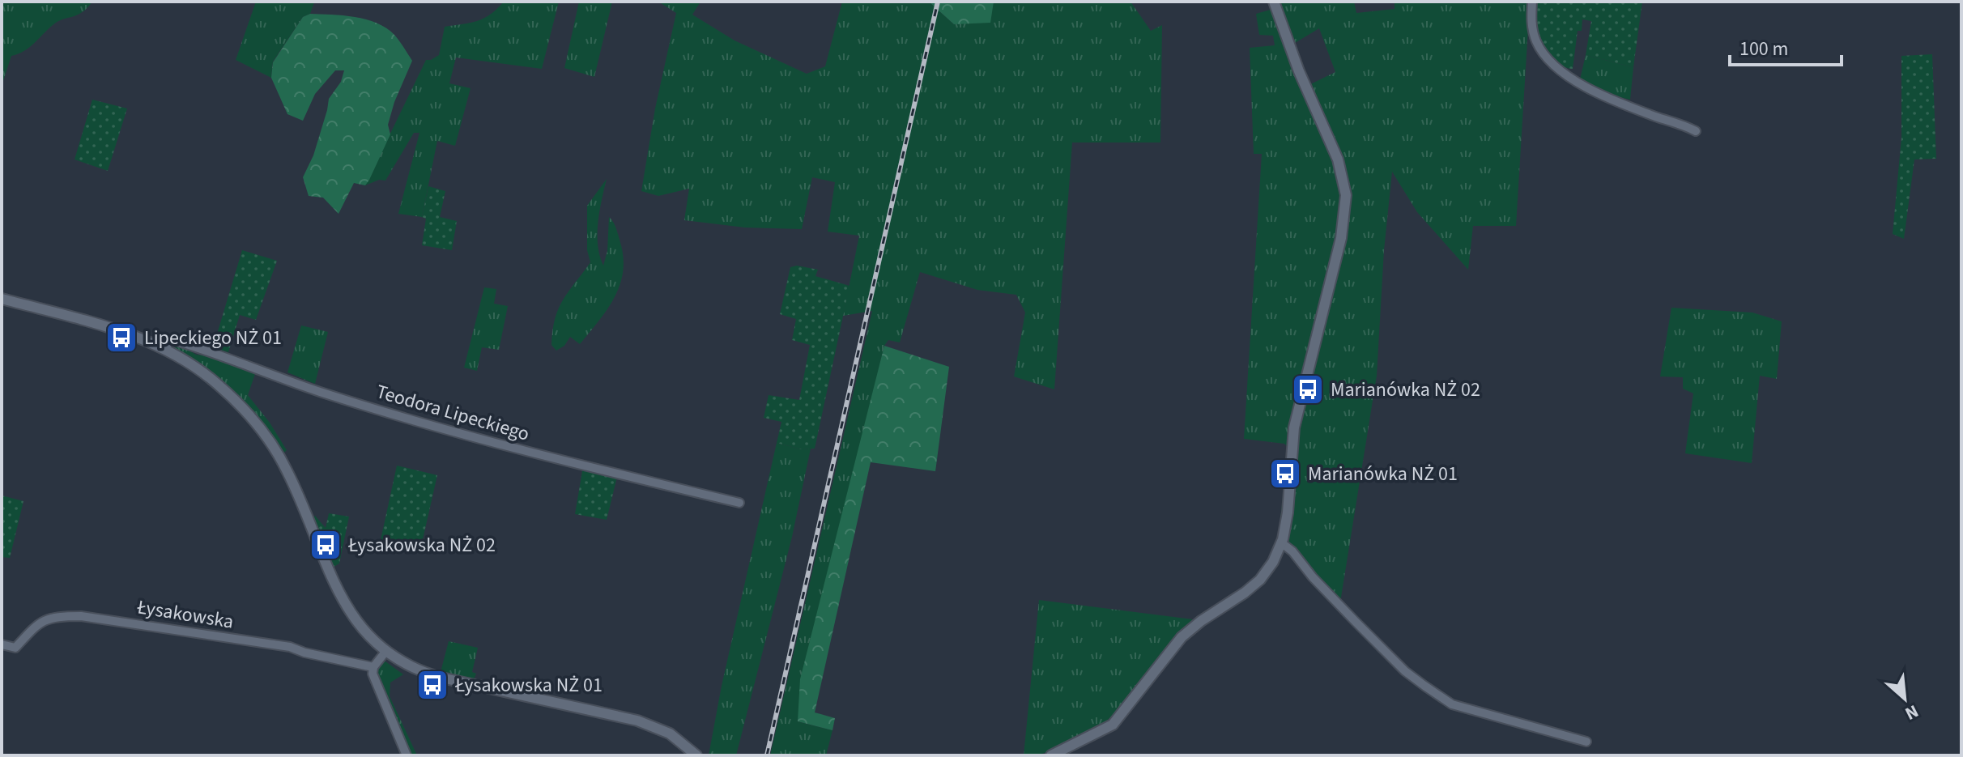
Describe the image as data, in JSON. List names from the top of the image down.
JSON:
{
  "streets": {
    "street": ["Teodora Lipeckiego", "Łysakowska"]
  },
  "places": {
    "bus stop": [
      "Lipeckiego NŻ 01",
      "Marianówka NŻ 02",
      "Marianówka NŻ 01",
      "Łysakowska NŻ 02",
      "Łysakowska NŻ 01"
    ]
  },
  "scale_bar": "100 m",
  "north": "bottom right"
}
